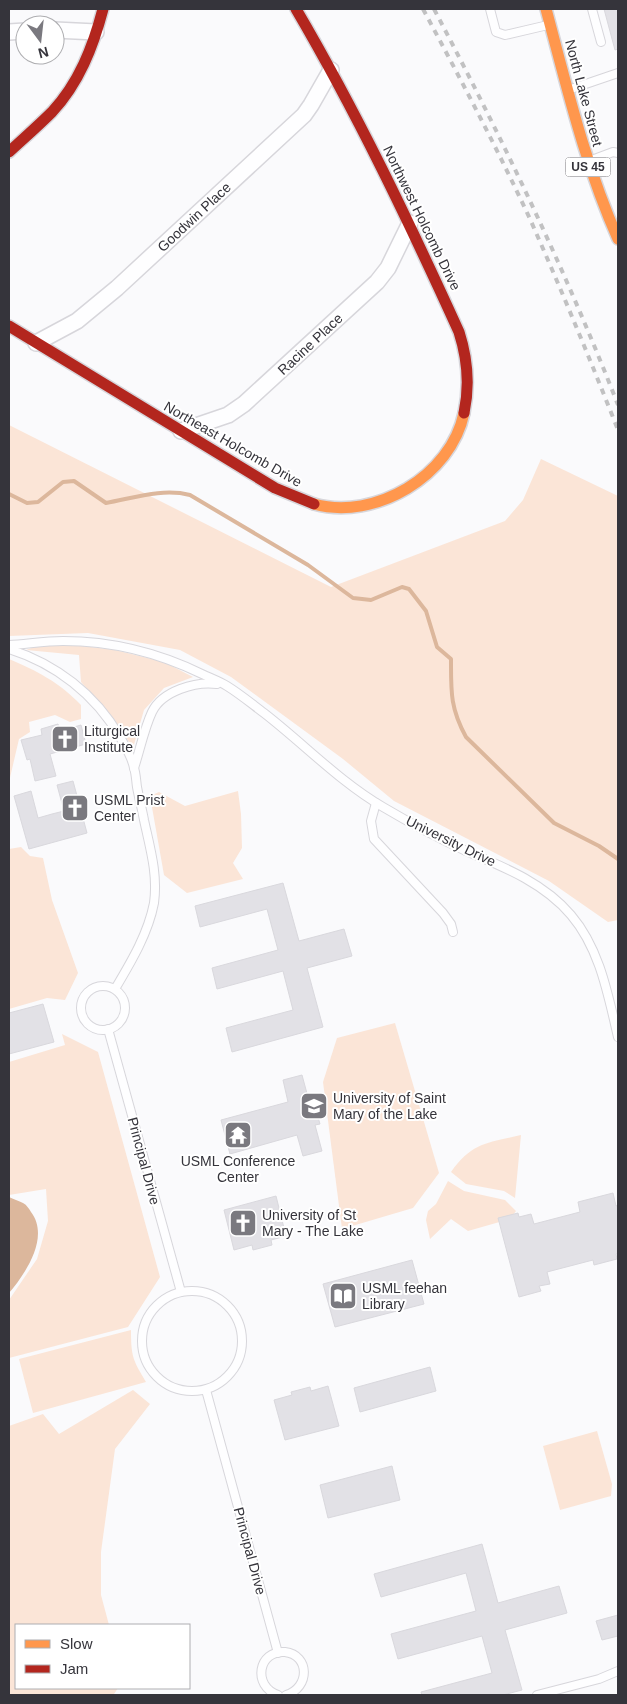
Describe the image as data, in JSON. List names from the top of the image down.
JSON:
{
  "streets": {
    "street": [
      "North Lake Street",
      "US 45",
      "Goodwin Place",
      "Northwest Holcomb Drive",
      "Racine Place",
      "Northeast Holcomb Drive"
    ],
    "lane": ["University Drive", "Principal Drive"]
  },
  "crossings": [
    ["Goodwin Place", "Northwest Holcomb Drive"],
    ["Goodwin Place", "Northeast Holcomb Drive"],
    ["Northwest Holcomb Drive", "Racine Place"],
    ["Northwest Holcomb Drive", "Northeast Holcomb Drive"],
    ["Racine Place", "Northeast Holcomb Drive"]
  ],
  "places": {
    "church": ["Liturgical Institute", "USML Prist Center", "University of St Mary - The Lake"],
    "school or university": ["University of Saint Mary of the Lake"],
    "temple": ["USML Conference Center"],
    "library": ["USML feehan Library"]
  },
  "legend": ["Slow", "Jam"],
  "north": "bottom"
}
